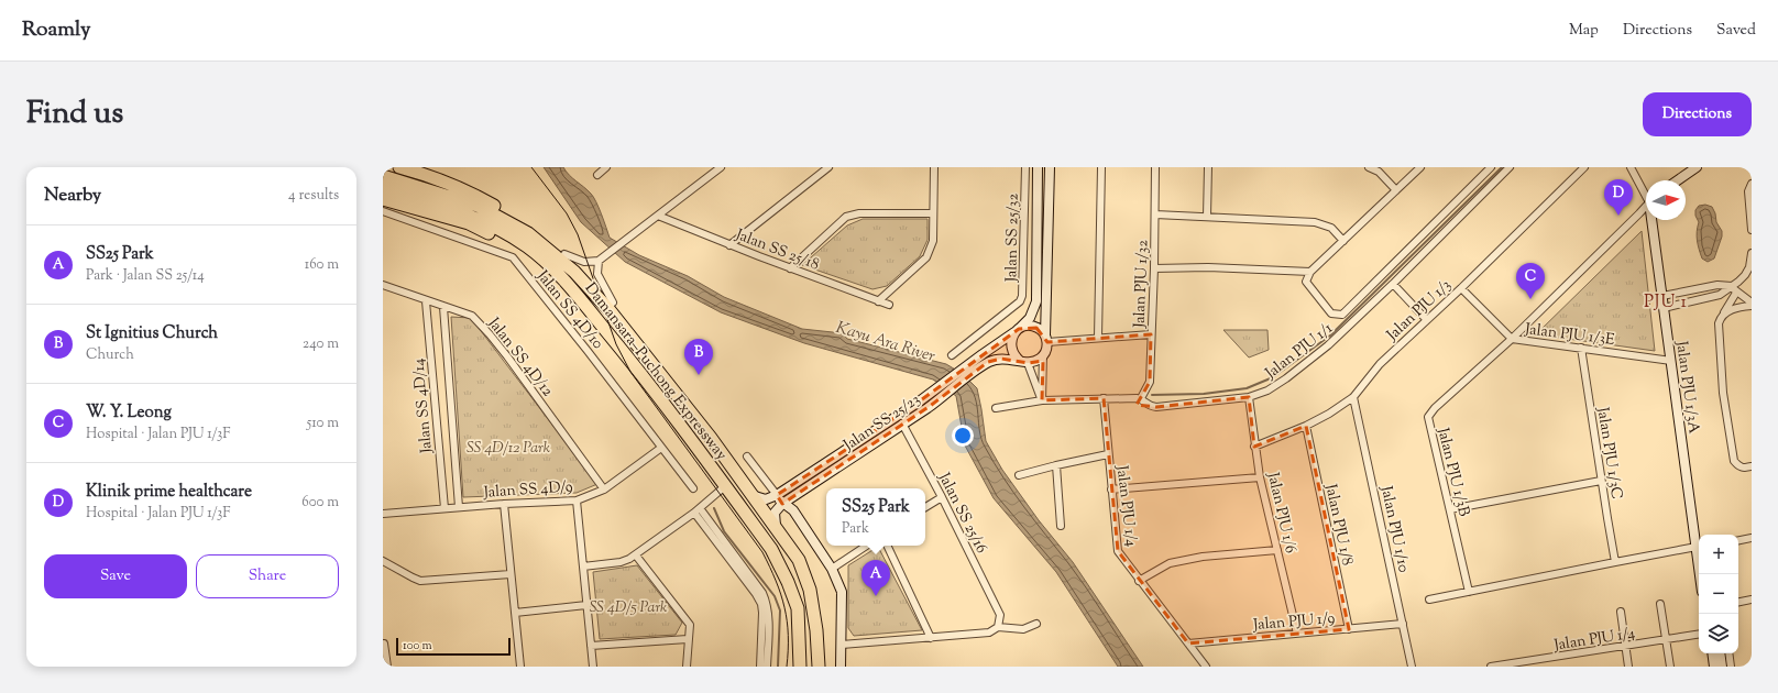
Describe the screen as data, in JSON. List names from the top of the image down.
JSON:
{
  "streets": {
    "highway": ["Damansara–Puchong Expressway"],
    "main road": ["Jalan PJU 1/3A", "Jalan SS 25/23"],
    "street": [
      "Jalan SS 25/32",
      "Jalan SS 25/18",
      "Jalan PJU 1/32",
      "Jalan SS 4D/10",
      "Jalan PJU 1/3",
      "Jalan PJU 1/3E",
      "Jalan PJU 1/1",
      "Jalan SS 4D/12",
      "Jalan SS 4D/14",
      "Jalan PJU 1/3C",
      "Jalan PJU 1/3B",
      "Jalan SS 4D/9",
      "Jalan PJU 1/4",
      "Jalan SS 25/16",
      "Jalan PJU 1/6",
      "Jalan PJU 1/8",
      "Jalan PJU 1/10",
      "Jalan PJU 1/9"
    ]
  },
  "crossings": [
    ["Jalan PJU 1/32", "Jalan PJU 1/1"],
    ["Jalan SS 4D/10", "Jalan SS 4D/9"],
    ["Jalan PJU 1/3", "Jalan PJU 1/3E"],
    ["Jalan PJU 1/3", "Jalan PJU 1/6"],
    ["Jalan PJU 1/3", "Jalan PJU 1/8"],
    ["Jalan PJU 1/3", "Jalan PJU 1/10"],
    ["Jalan PJU 1/3E", "Jalan PJU 1/3A"],
    ["Jalan PJU 1/3E", "Jalan PJU 1/3C"],
    ["Jalan PJU 1/3E", "Jalan PJU 1/3B"],
    ["Jalan PJU 1/1", "Jalan PJU 1/4"],
    ["Jalan PJU 1/1", "Jalan PJU 1/6"],
    ["Jalan SS 4D/12", "Jalan SS 4D/14"],
    ["Jalan SS 4D/12", "Jalan SS 4D/9"],
    ["Jalan SS 4D/14", "Jalan SS 4D/9"],
    ["Jalan SS 25/23", "Jalan SS 25/16"],
    ["Jalan PJU 1/4", "Jalan PJU 1/9"],
    ["Jalan PJU 1/6", "Jalan PJU 1/9"],
    ["Jalan PJU 1/8", "Jalan PJU 1/9"],
    ["Jalan PJU 1/10", "Jalan PJU 1/9"]
  ],
  "districts": ["PJU 1"],
  "water": ["Kayu Ara River"],
  "parks": ["SS 4D/12 Park", "SS 4D/5 Park"],
  "scale_bar": "100 m",
  "north": "right",
  "page": {
    "header": "Roamly",
    "nav": ["Map", "Directions", "Saved"],
    "title": "Find us",
    "buttons": [
      "Directions",
      ["Save", "Share"]
    ],
    "heading": ["Nearby", "4 results"],
    "pins": [
      "D",
      "C",
      "B",
      "A"
    ],
    "list": [
      {
        "mark": "A",
        "name": "SS25 Park",
        "note": "Park · Jalan SS 25/14",
        "value": "160 m"
      },
      {
        "mark": "B",
        "name": "St Ignitius Church",
        "note": "Church",
        "value": "240 m"
      },
      {
        "mark": "C",
        "name": "W. Y. Leong",
        "note": "Hospital · Jalan PJU 1/3F",
        "value": "510 m"
      },
      {
        "mark": "D",
        "name": "Klinik prime healthcare",
        "note": "Hospital · Jalan PJU 1/3F",
        "value": "600 m"
      }
    ],
    "popup": ["SS25 Park", "Park"],
    "map_buttons": ["+", "−"],
    "scale": "100 m"
  }
}
